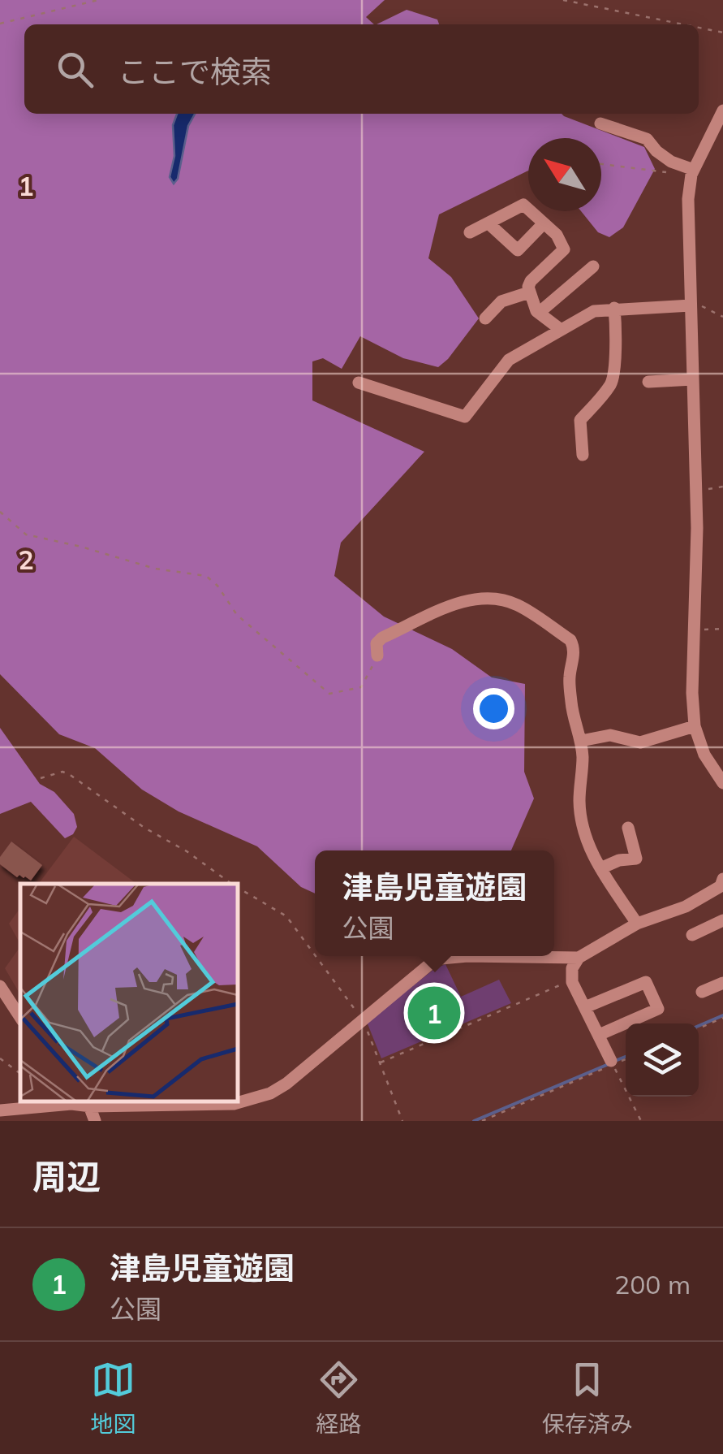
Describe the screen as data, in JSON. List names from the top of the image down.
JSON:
{
  "north": "top left",
  "page": {
    "search": "ここで検索",
    "popup": ["津島児童遊園", "公園"],
    "pins": "1",
    "heading": "周辺",
    "list": [
      {
        "mark": "1",
        "name": "津島児童遊園",
        "note": "公園",
        "value": "200 m"
      }
    ],
    "nav": ["地図", "経路", "保存済み"]
  },
  "grid": {
    "rows": ["1", "2"]
  }
}
